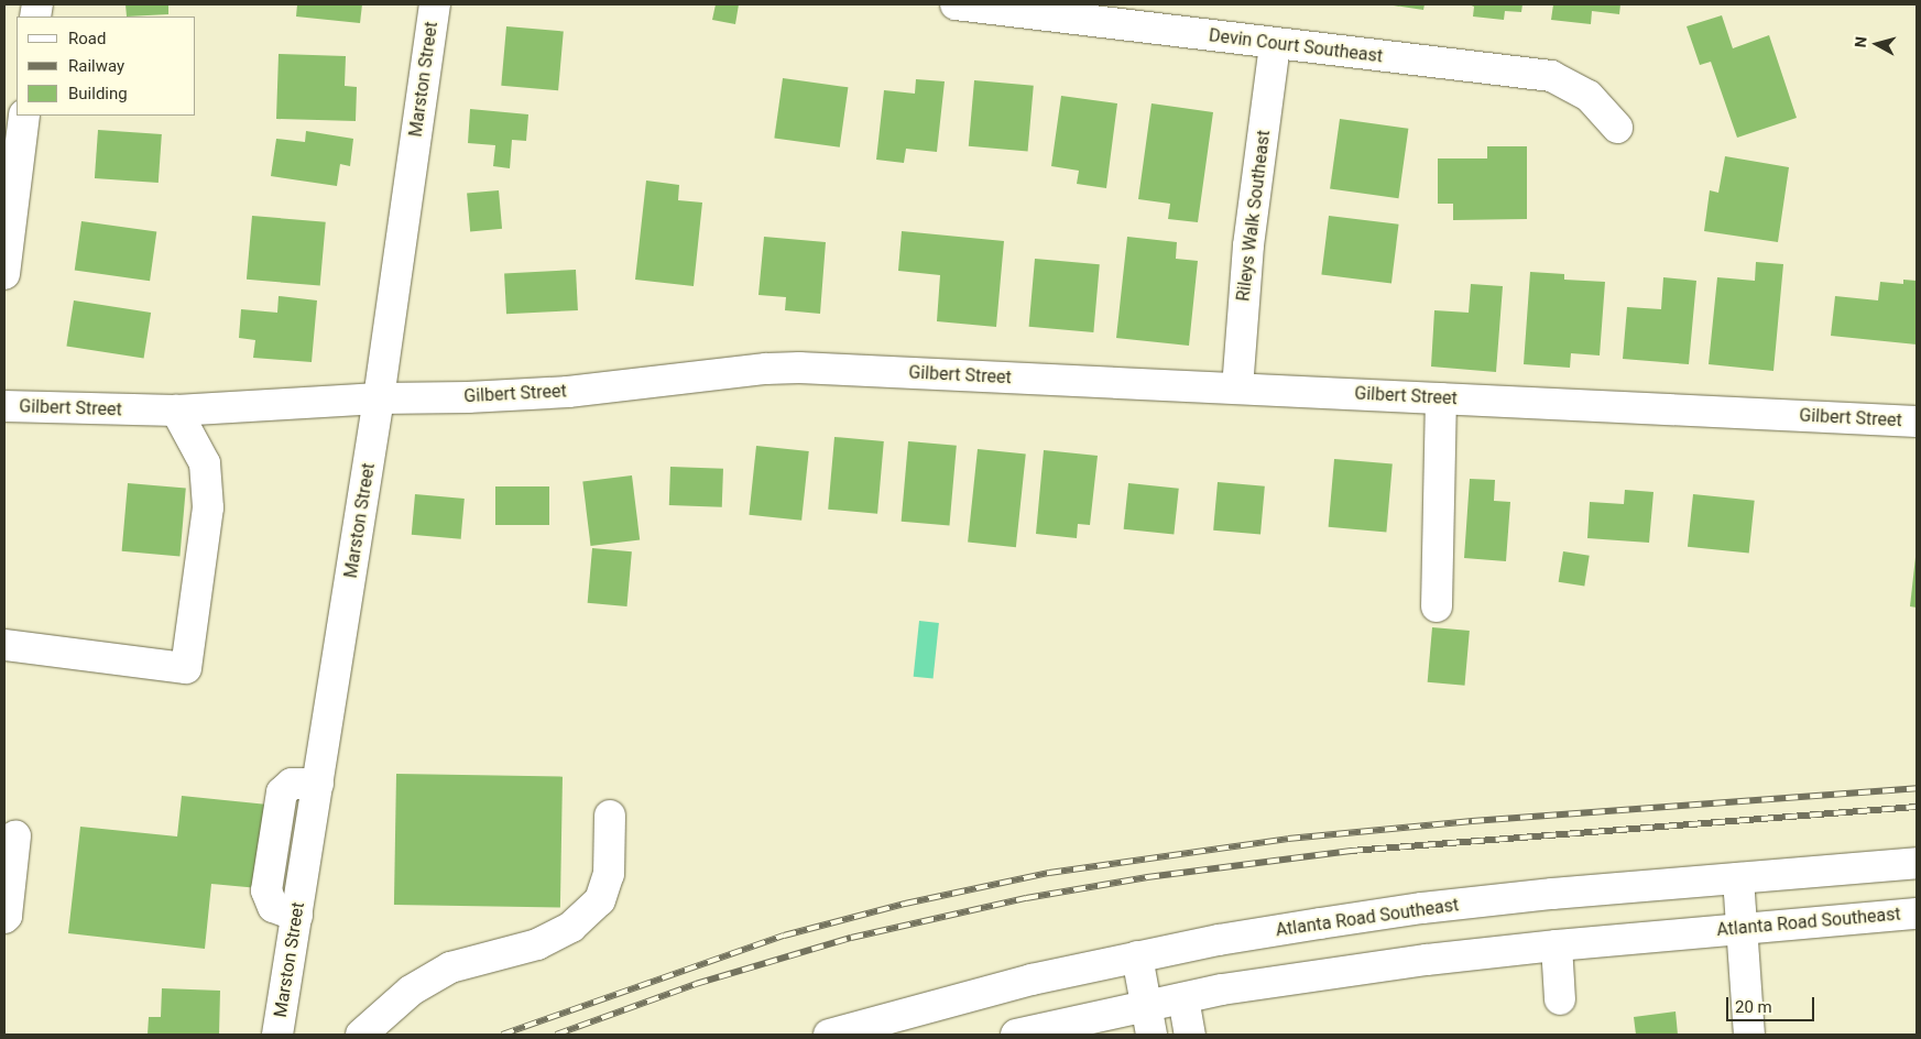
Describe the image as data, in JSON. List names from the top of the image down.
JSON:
{
  "streets": {
    "street": [
      "Devin Court Southeast",
      "Marston Street",
      "Rileys Walk Southeast",
      "Gilbert Street",
      "Atlanta Road Southeast"
    ]
  },
  "crossings": [
    ["Devin Court Southeast", "Rileys Walk Southeast"],
    ["Marston Street", "Gilbert Street"],
    ["Rileys Walk Southeast", "Gilbert Street"]
  ],
  "legend": ["Road", "Railway", "Building"],
  "scale_bar": "20 m",
  "north": "left"
}
